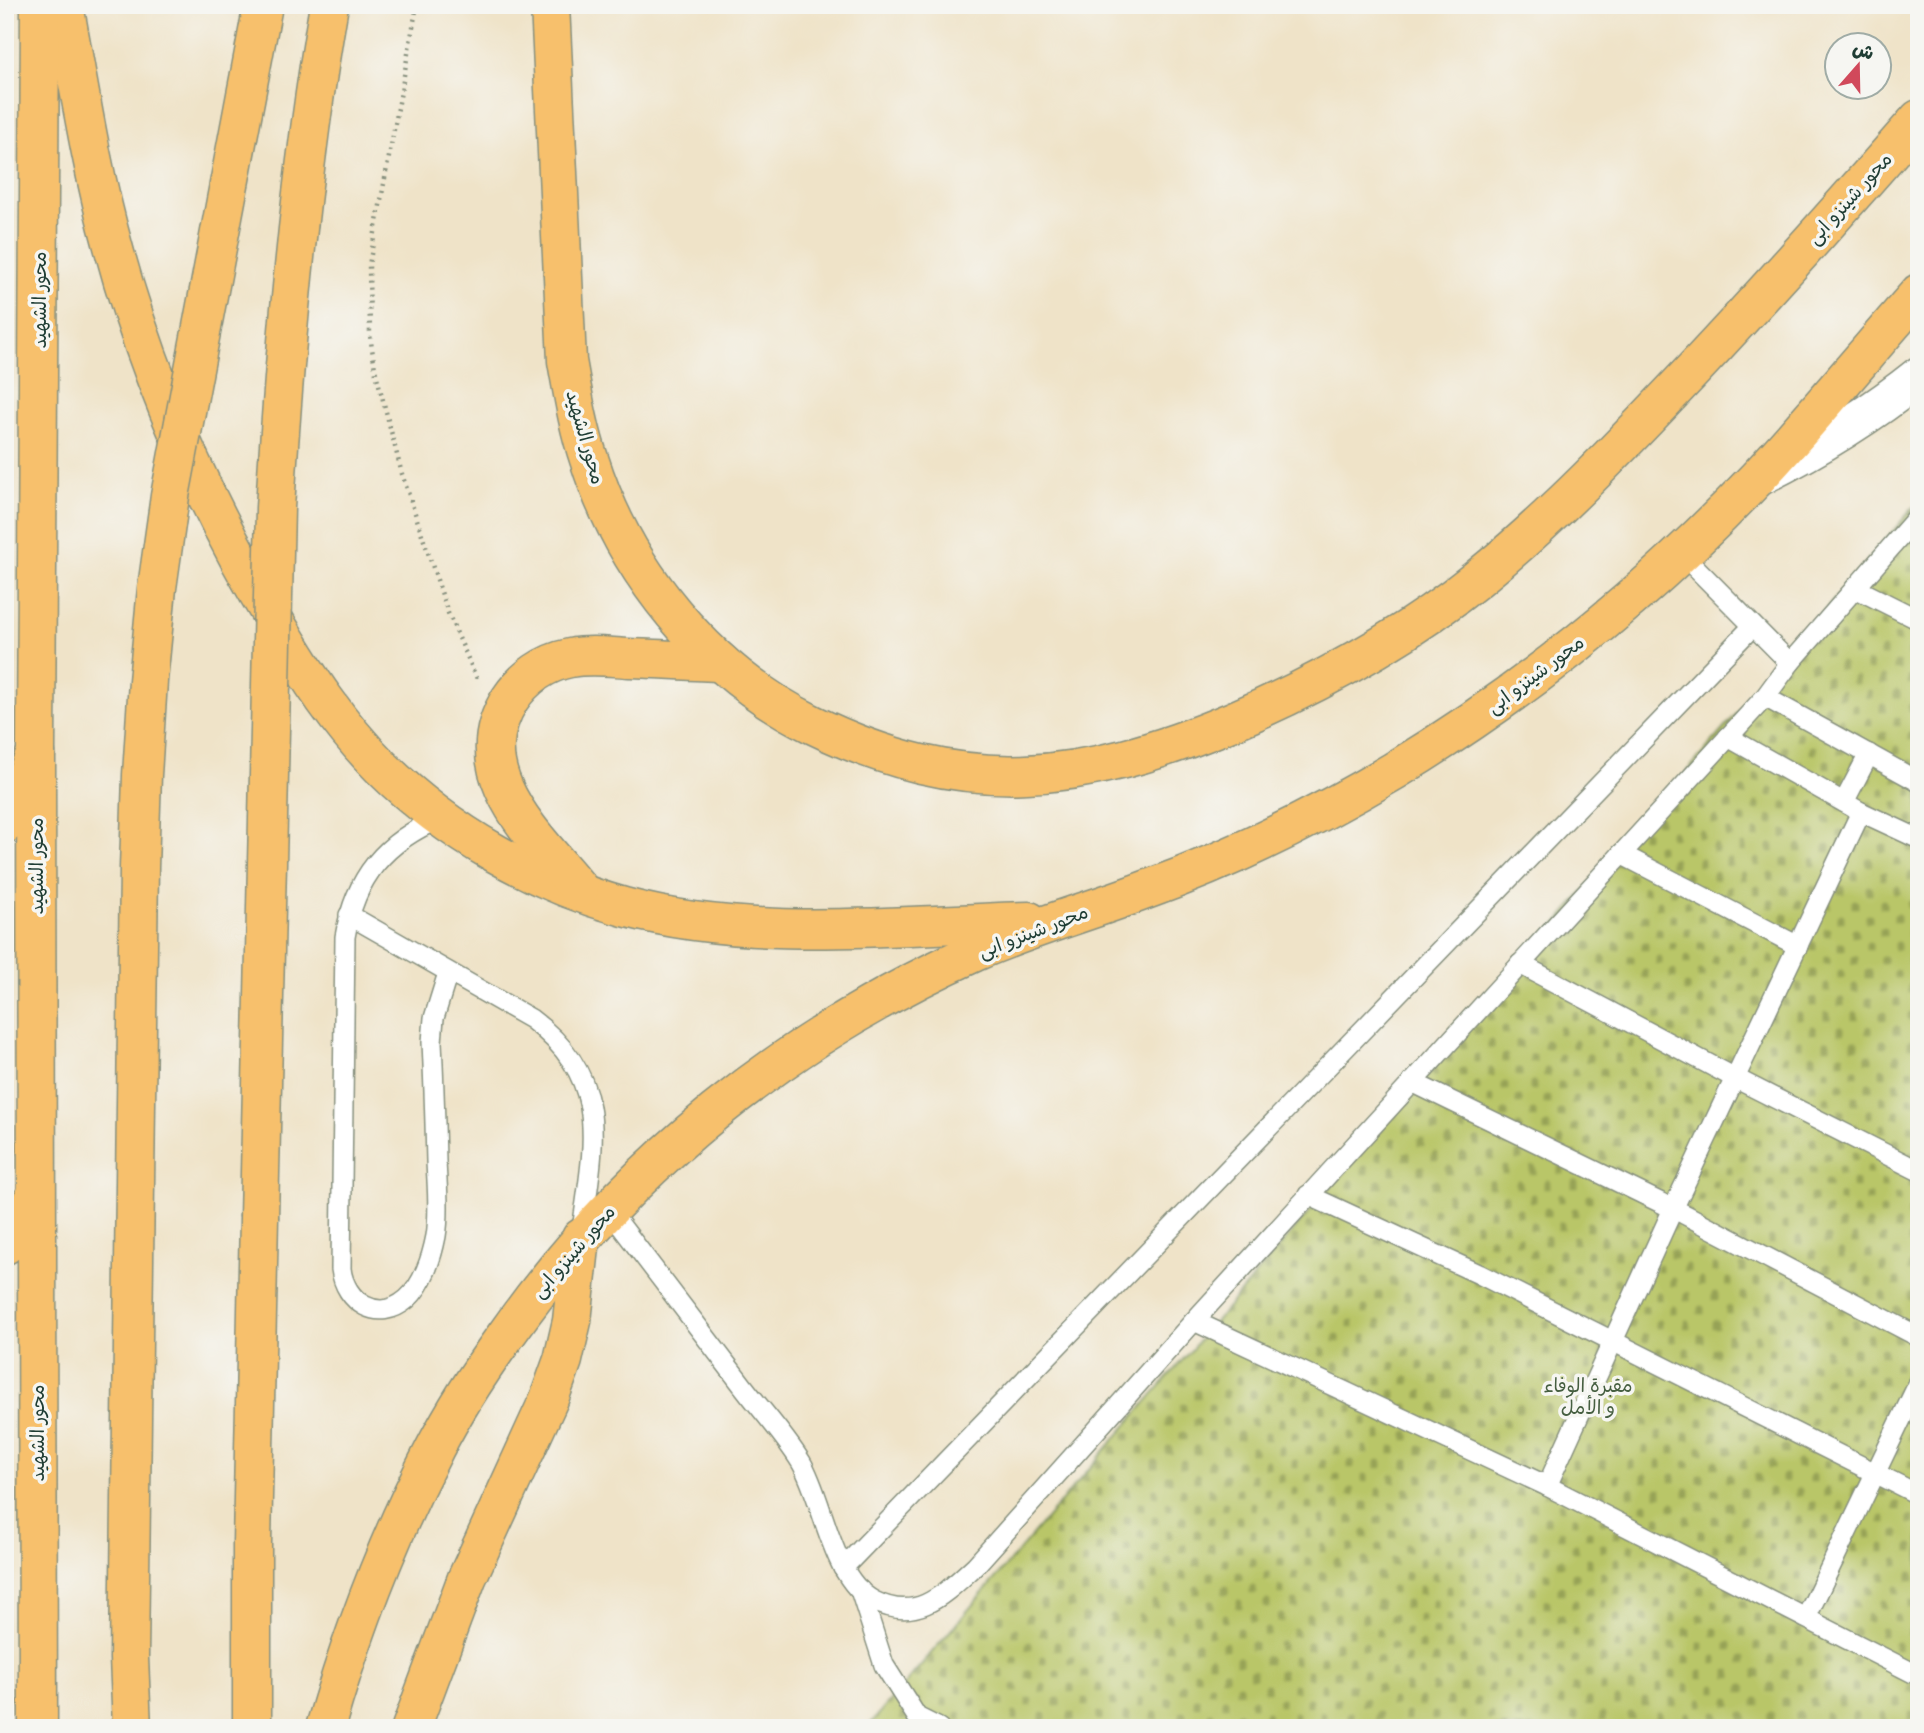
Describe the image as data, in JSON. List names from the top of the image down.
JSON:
{
  "streets": {
    "main road": ["محور شينزو ابى", "محور الشهيد"]
  },
  "crossings": [
    ["محور شينزو ابى", "محور الشهيد"]
  ],
  "parks": ["مقبرة الوفاء و الأمل"],
  "north": "top"
}
